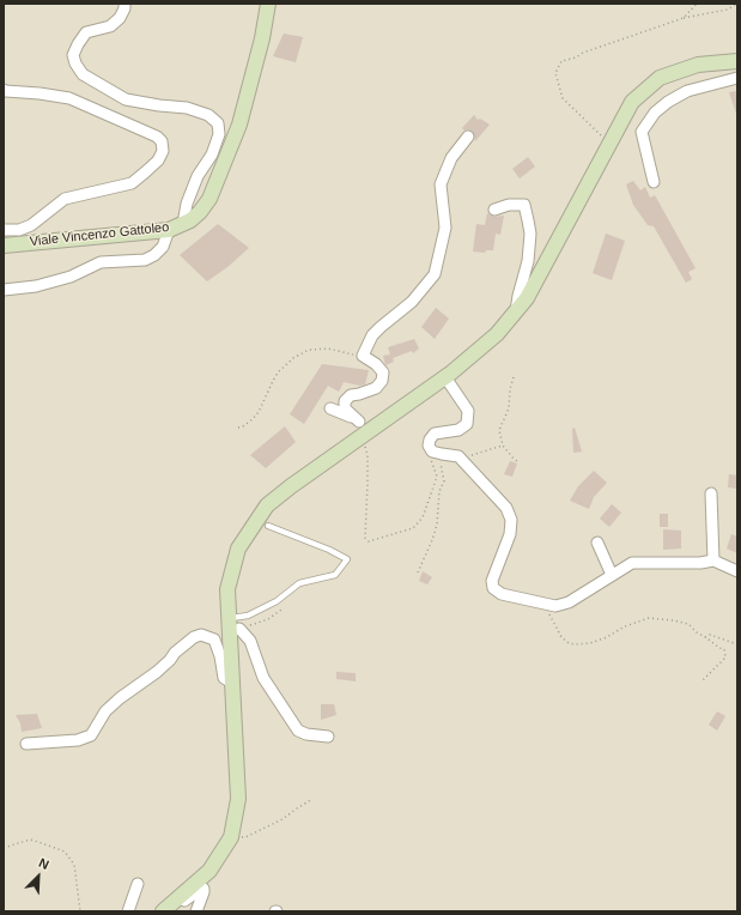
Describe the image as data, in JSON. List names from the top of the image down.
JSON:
{
  "streets": {
    "main road": ["Viale Vincenzo Gattoleo"]
  },
  "north": "top right"
}
